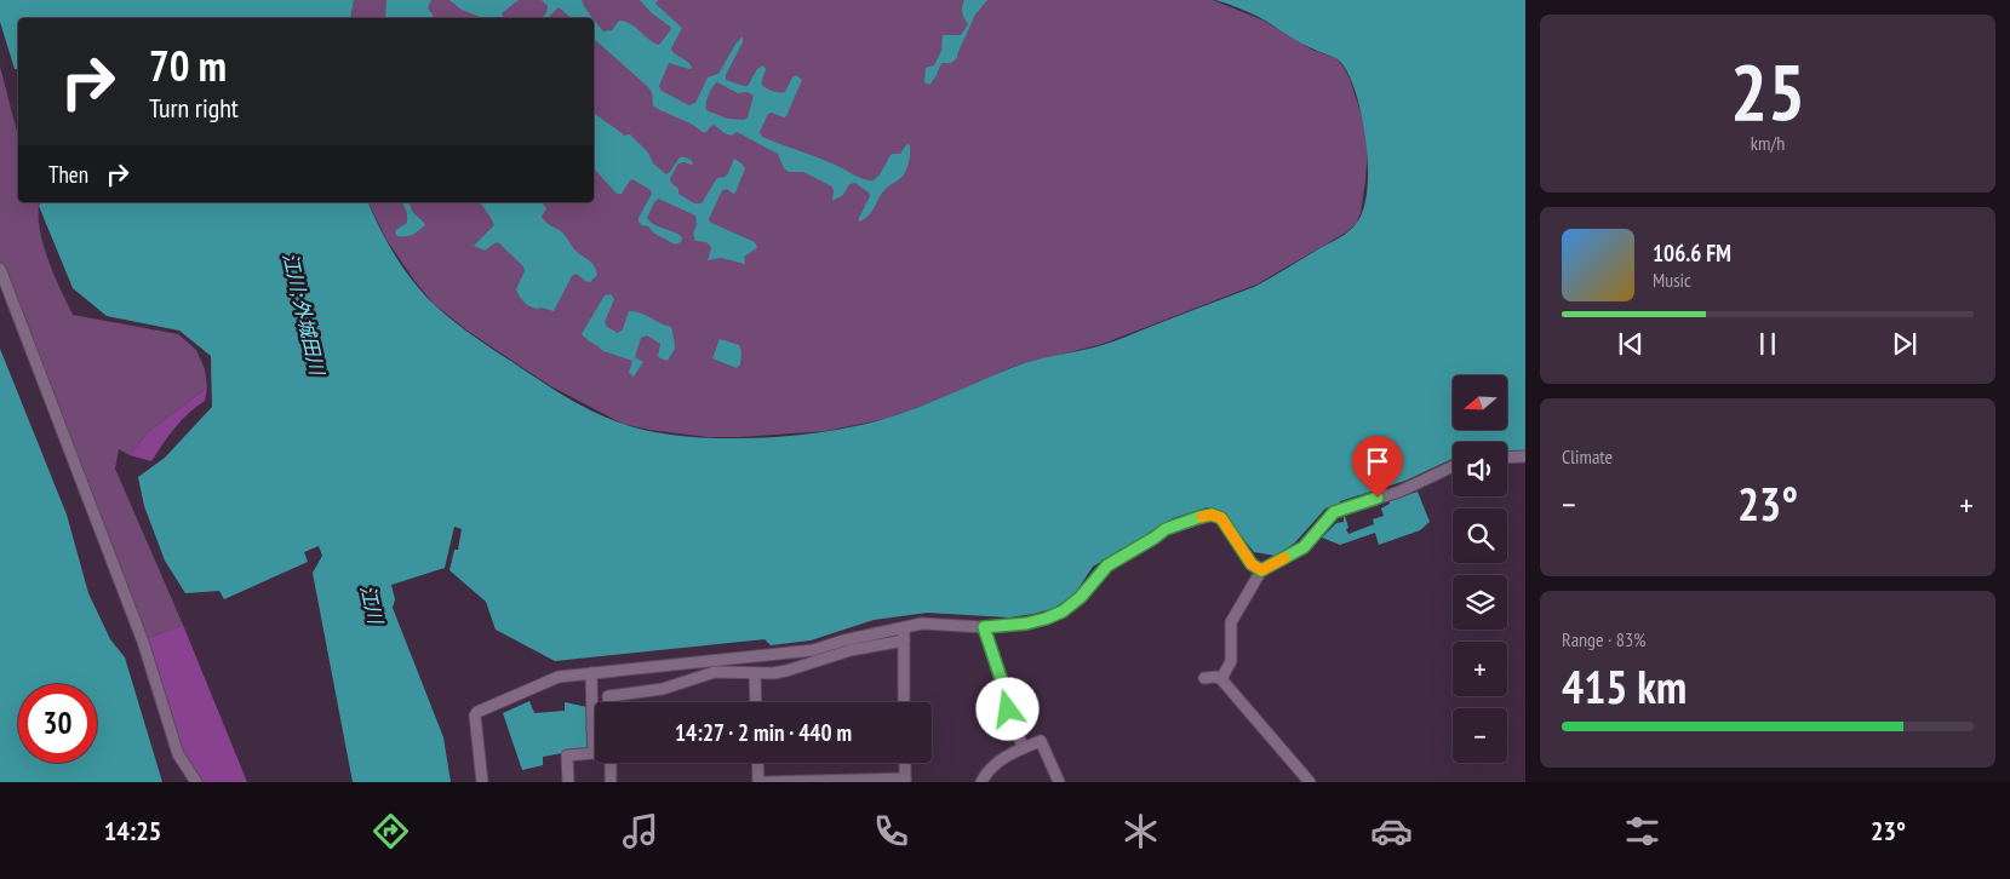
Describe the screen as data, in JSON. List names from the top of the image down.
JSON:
{
  "water": ["江川; 外城田川", "江川"],
  "north": "left",
  "page": {
    "tile": [
      ["25", "km/h"],
      "Climate",
      ["Range · 83%", "415 km"]
    ],
    "turn": ["70 m", "Turn right"],
    "then": "Then",
    "song": ["106.6 FM", "Music"],
    "map_buttons": ["+", "−"],
    "heat": ["−", "23°", "+"],
    "limit": "30",
    "trip": "14:27 · 2 min · 440 m",
    "tabs": ["14:25", "23°"]
  }
}
